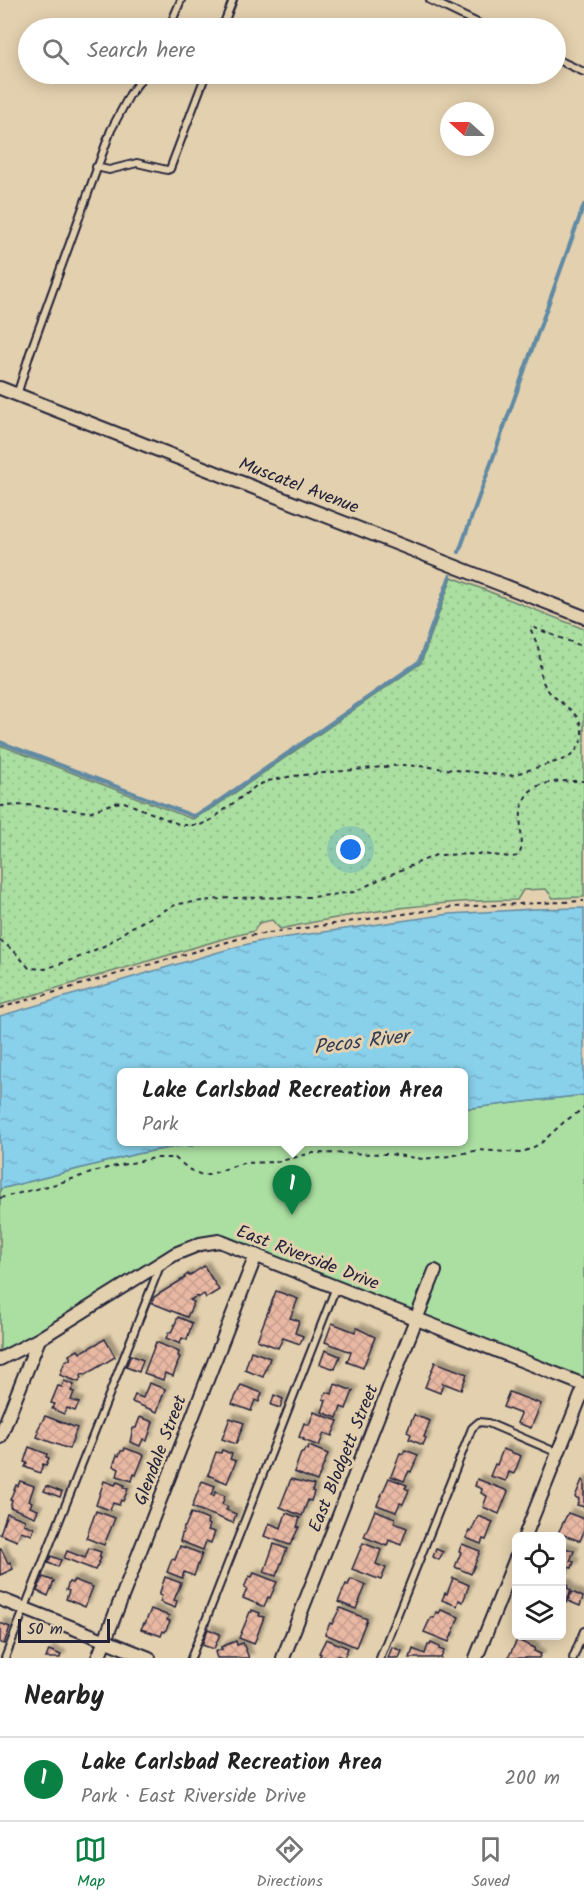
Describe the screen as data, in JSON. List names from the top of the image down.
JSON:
{
  "streets": {
    "street": [
      "Muscatel Avenue",
      "East Riverside Drive",
      "Glendale Street",
      "East Blodgett Street"
    ]
  },
  "crossings": [
    ["East Riverside Drive", "Glendale Street"],
    ["East Riverside Drive", "East Blodgett Street"]
  ],
  "water": ["Pecos River"],
  "scale_bar": "50 m",
  "north": "left",
  "page": {
    "search": "Search here",
    "popup": ["Lake Carlsbad Recreation Area", "Park"],
    "pins": "1",
    "scale": "50 m",
    "heading": "Nearby",
    "list": [
      {
        "mark": "1",
        "name": "Lake Carlsbad Recreation Area",
        "note": "Park · East Riverside Drive",
        "value": "200 m"
      }
    ],
    "nav": ["Map", "Directions", "Saved"]
  }
}
